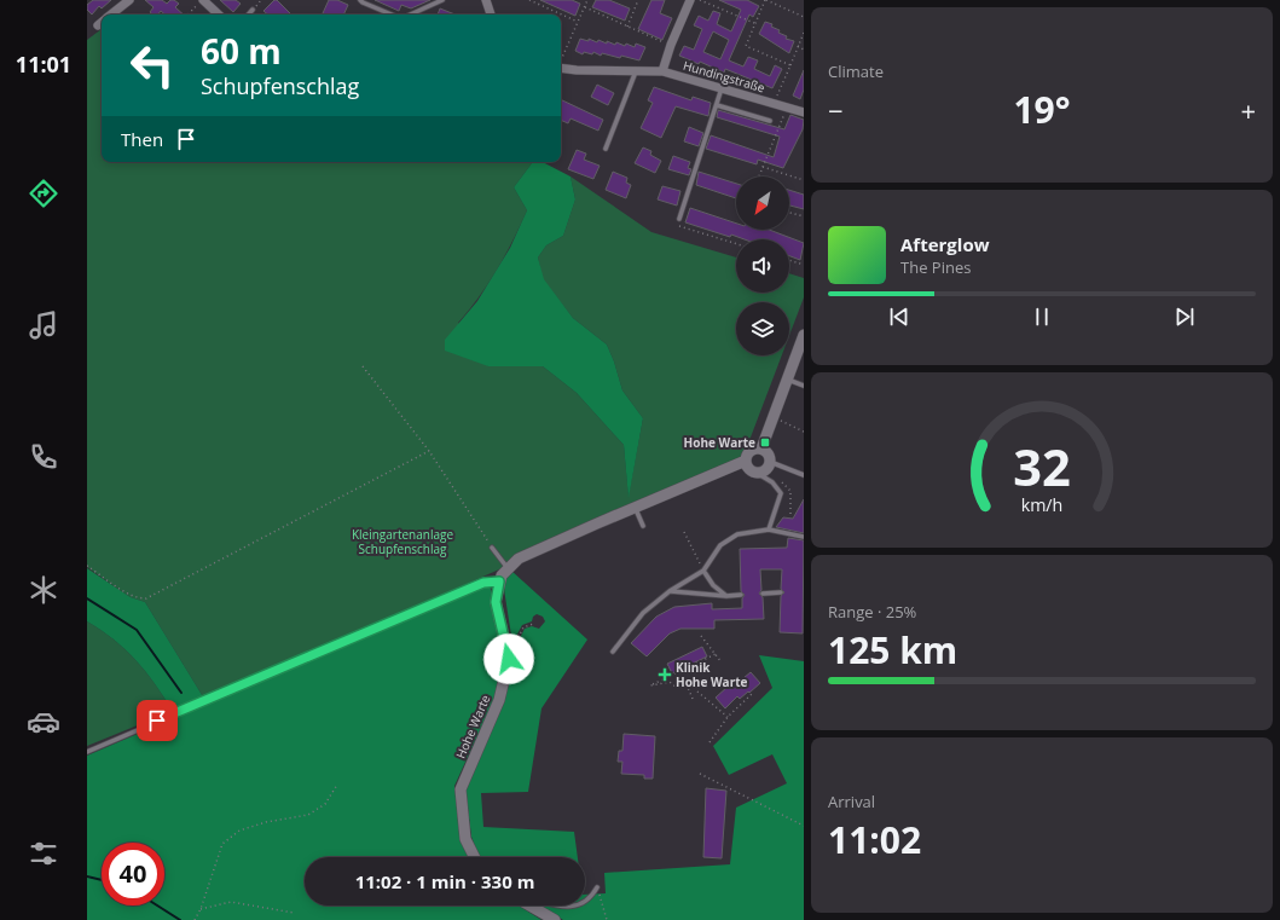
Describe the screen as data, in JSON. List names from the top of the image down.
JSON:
{
  "streets": {
    "street": ["Hundingstraße", "Hohe Warte"]
  },
  "parks": ["Kleingartenanlage Schupfenschlag"],
  "places": {
    "transit": ["Hohe Warte"],
    "health": ["Klinik Hohe Warte"]
  },
  "north": "bottom left",
  "page": {
    "tabs": "11:01",
    "tile": [
      "Climate",
      ["Range · 25%", "125 km"],
      ["Arrival", "11:02"]
    ],
    "turn": ["60 m", "Schupfenschlag"],
    "heat": ["−", "19°", "+"],
    "then": "Then",
    "song": ["Afterglow", "The Pines"],
    "limit": "40",
    "trip": "11:02 · 1 min · 330 m",
    "gauge": ["32", "km/h"]
  }
}
